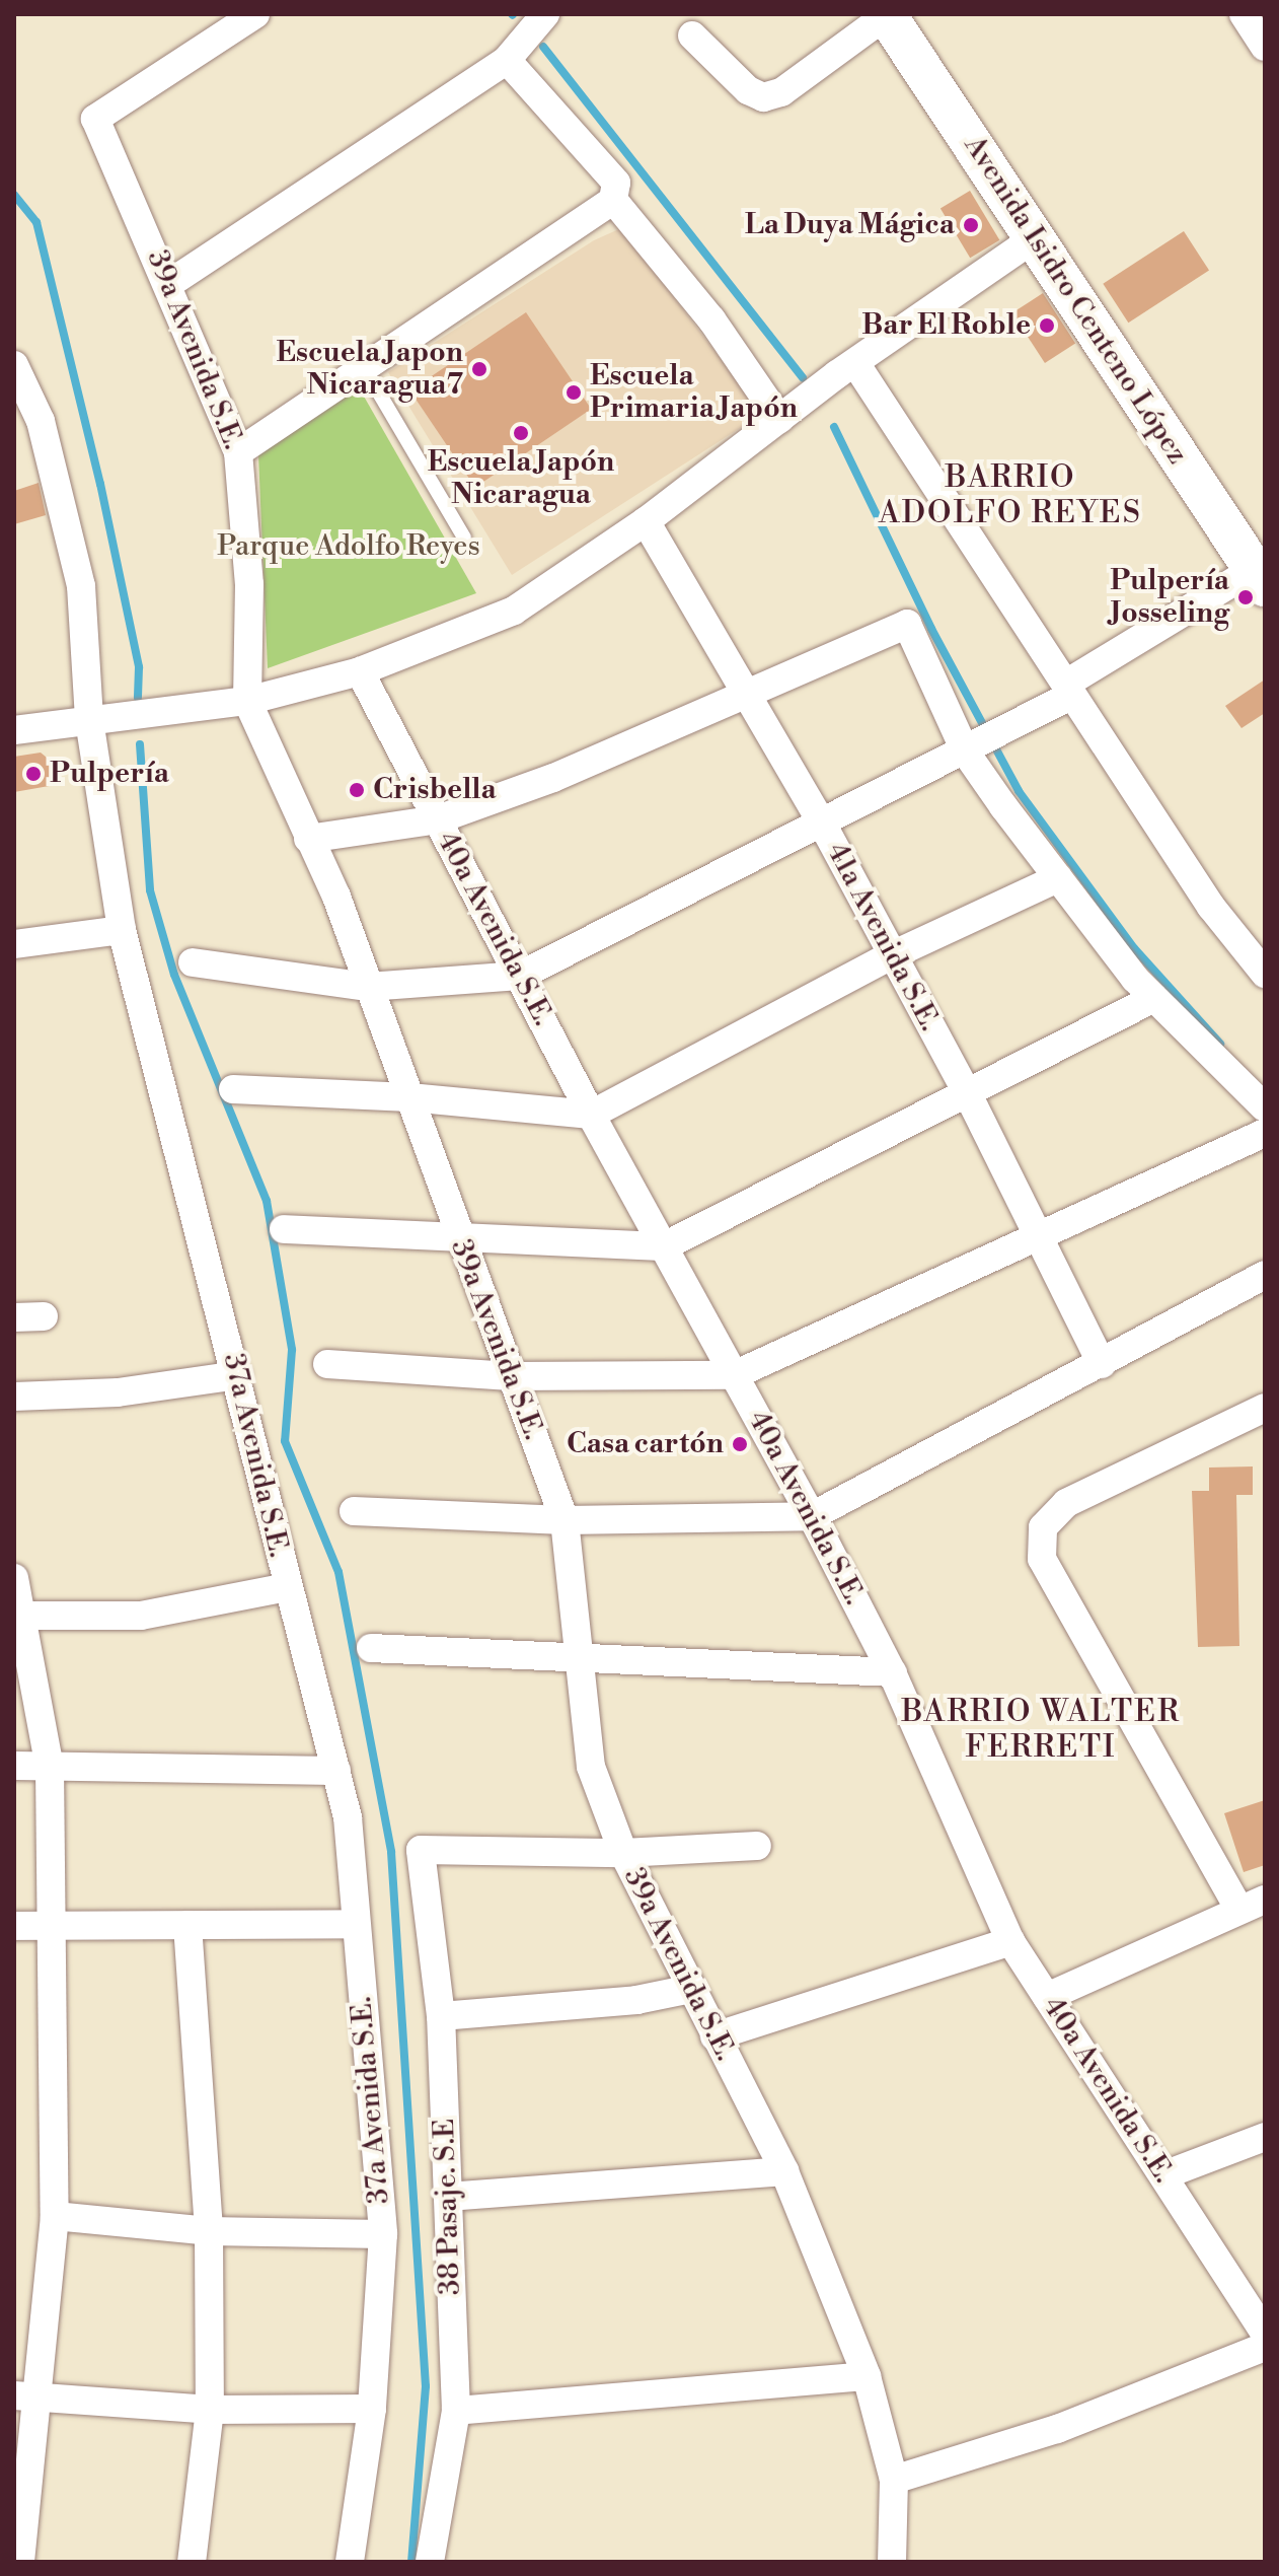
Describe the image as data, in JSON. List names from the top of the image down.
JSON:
{
  "streets": {
    "street": [
      "Avenida Isidro Centeno López",
      "39a Avenida S.E.",
      "40a Avenida S.E.",
      "41a Avenida S.E.",
      "37a Avenida S.E.",
      "38 Pasaje. S.E"
    ]
  },
  "crossings": [
    ["39a Avenida S.E.", "38 Pasaje. S.E"]
  ],
  "districts": ["BARRIO ADOLFO REYES", "BARRIO WALTER FERRETI"],
  "parks": ["Parque Adolfo Reyes"],
  "places": [
    "La Duya Mágica",
    "Bar El Roble",
    "Escuela Japon Nicaragua7",
    "Escuela Primaria Japón",
    "Escuela Japón Nicaragua",
    "Pulpería Josseling",
    "Pulpería",
    "Crisbella",
    "Casa cartón"
  ]
}
